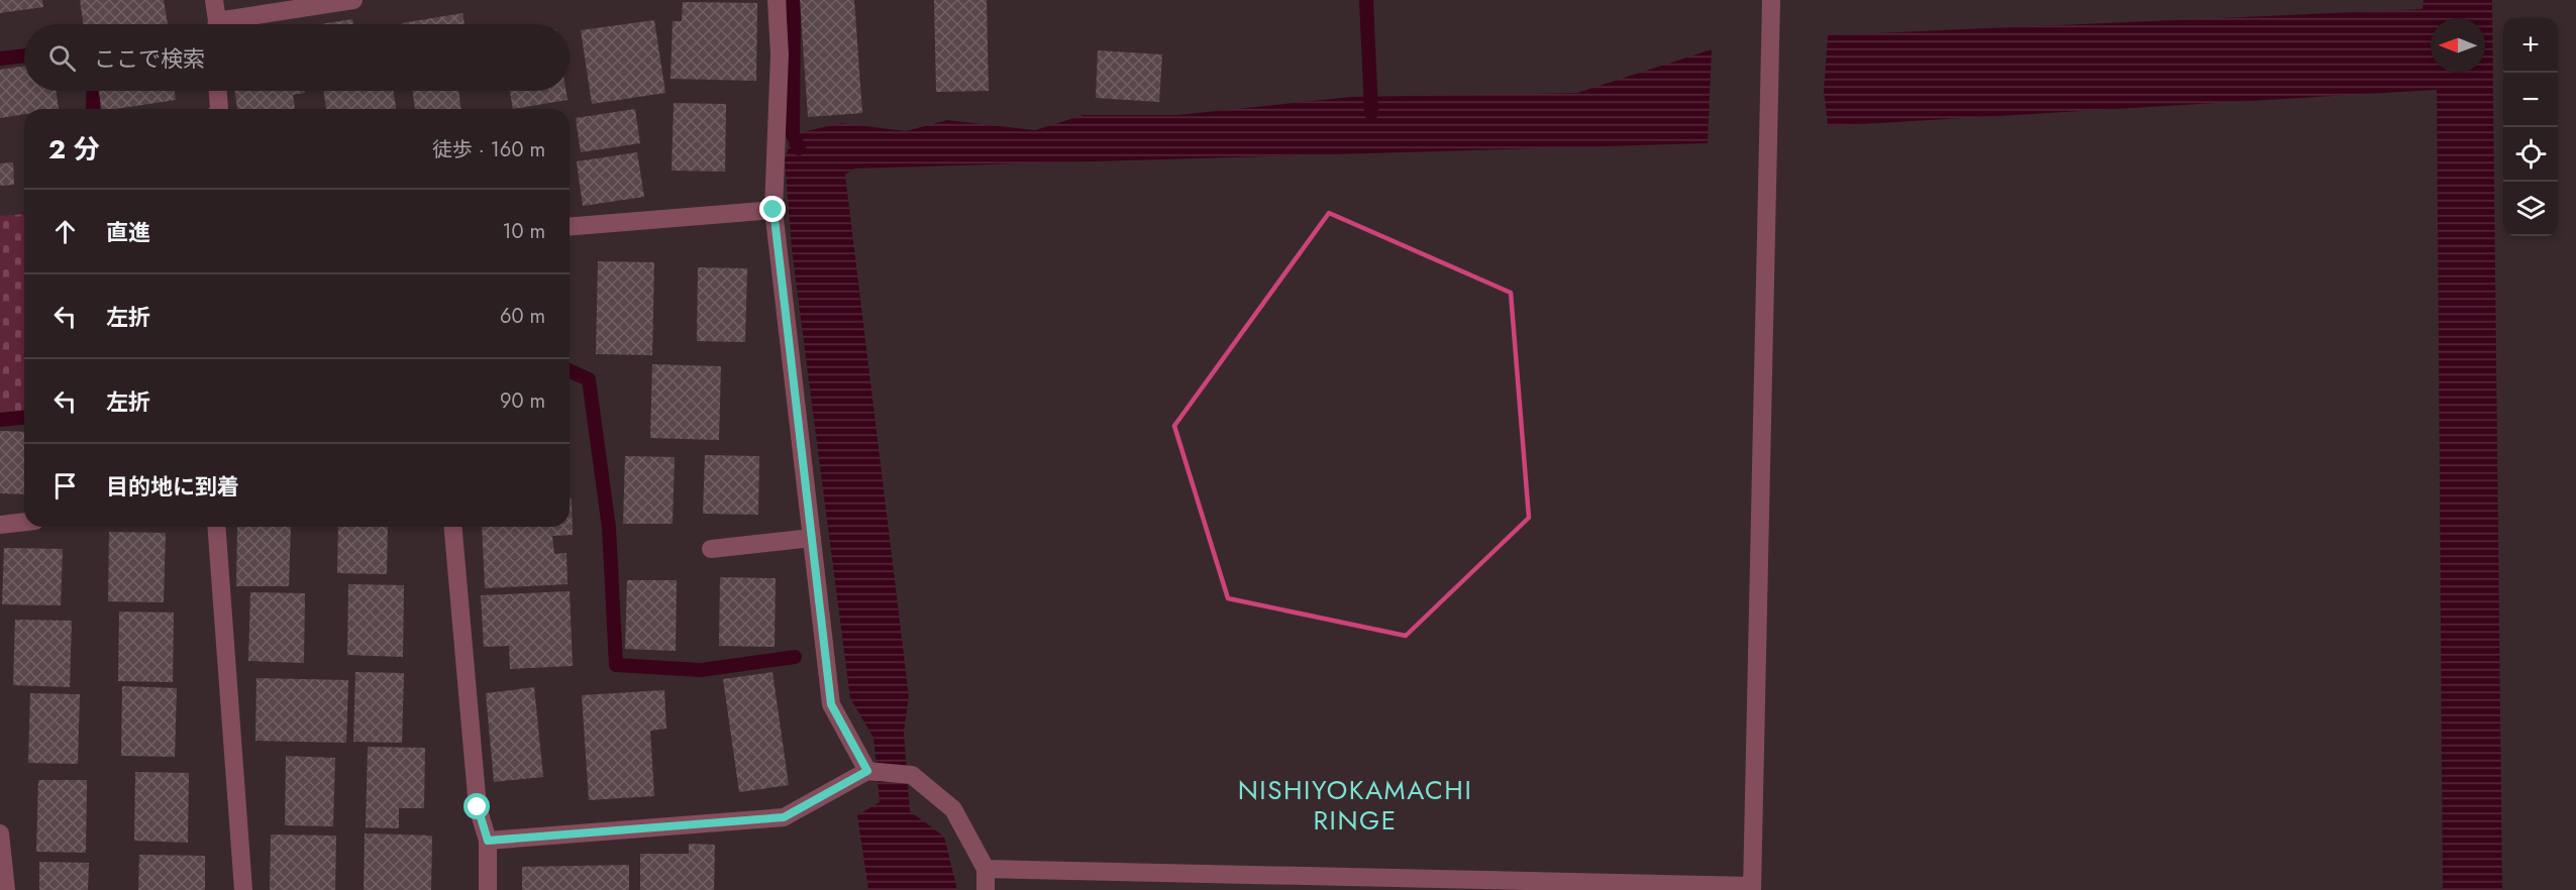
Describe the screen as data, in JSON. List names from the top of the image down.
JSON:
{
  "districts": ["NISHIYOKAMACHI RINGE"],
  "north": "left",
  "page": {
    "map_buttons": ["+", "−"],
    "search": "ここで検索",
    "heading": ["2 分", "徒歩 · 160 m"],
    "list": [
      ["直進", "10 m"],
      ["左折", "60 m"],
      ["左折", "90 m"],
      "目的地に到着"
    ]
  }
}
